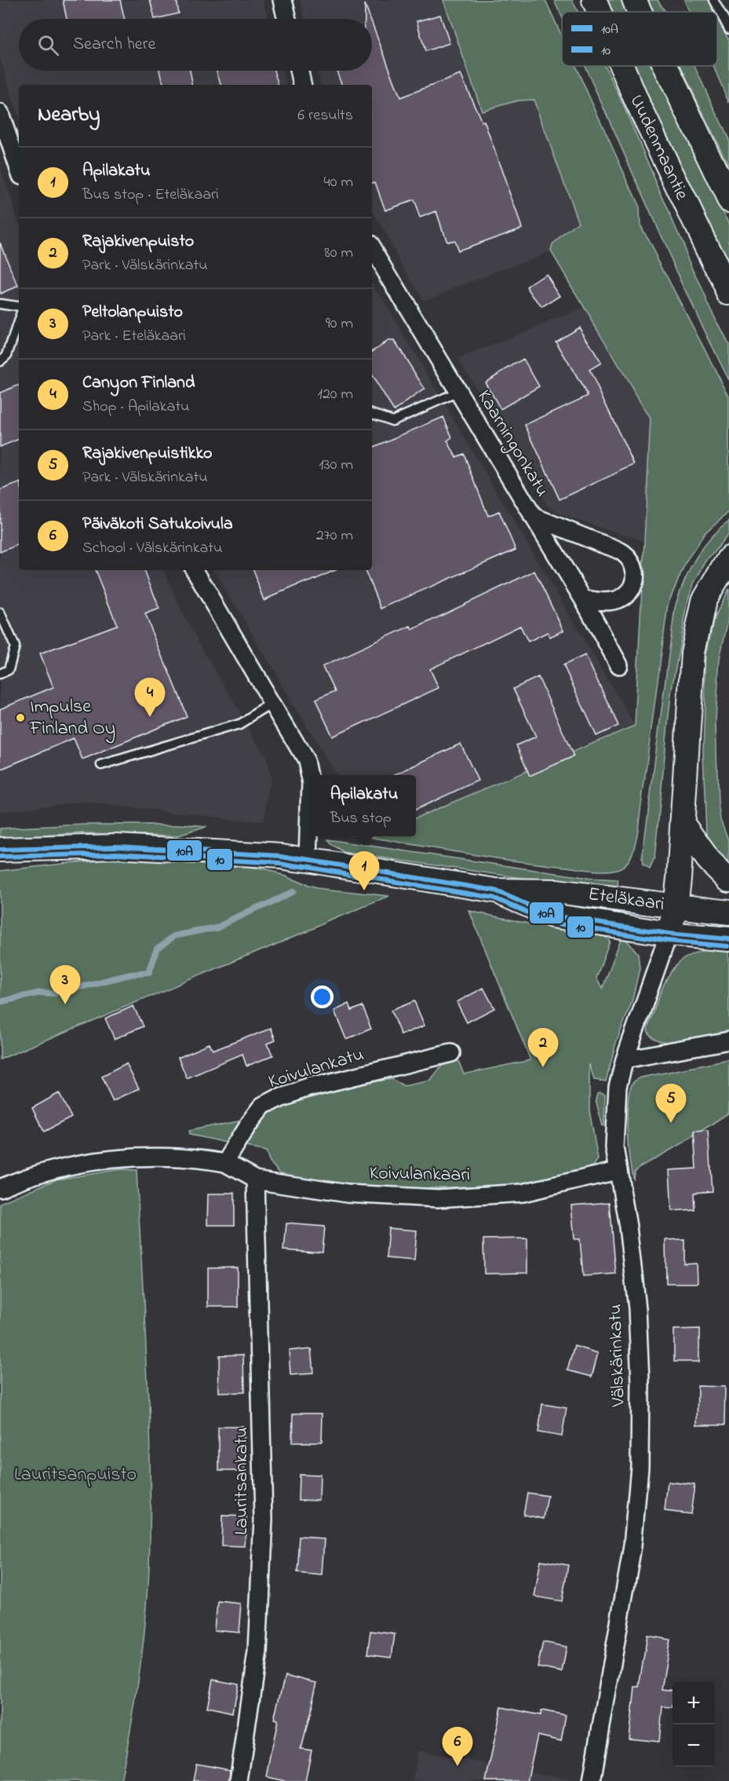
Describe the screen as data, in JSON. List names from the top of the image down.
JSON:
{
  "streets": {
    "main road": ["Uudenmaantie", "Eteläkaari"],
    "street": [
      "Kaarningonkatu",
      "Koivulankatu",
      "Koivulankaari",
      "Välskärinkatu",
      "Lauritsankatu"
    ]
  },
  "crossings": [
    ["Eteläkaari", "Välskärinkatu"],
    ["Koivulankatu", "Koivulankaari"],
    ["Koivulankaari", "Välskärinkatu"],
    ["Koivulankaari", "Lauritsankatu"]
  ],
  "parks": ["Lauritsanpuisto"],
  "places": ["Impulse Finland Oy"],
  "lines": ["transit line 10A", "transit line 10"],
  "legend": ["10A", "10"],
  "page": {
    "search": "Search here",
    "heading": ["Nearby", "6 results"],
    "list": [
      {
        "mark": "1",
        "name": "Apilakatu",
        "note": "Bus stop · Eteläkaari",
        "value": "40 m"
      },
      {
        "mark": "2",
        "name": "Rajakivenpuisto",
        "note": "Park · Välskärinkatu",
        "value": "80 m"
      },
      {
        "mark": "3",
        "name": "Peltolanpuisto",
        "note": "Park · Eteläkaari",
        "value": "90 m"
      },
      {
        "mark": "4",
        "name": "Canyon Finland",
        "note": "Shop · Apilakatu",
        "value": "120 m"
      },
      {
        "mark": "5",
        "name": "Rajakivenpuistikko",
        "note": "Park · Välskärinkatu",
        "value": "130 m"
      },
      {
        "mark": "6",
        "name": "Päiväkoti Satukoivula",
        "note": "School · Välskärinkatu",
        "value": "270 m"
      }
    ],
    "pins": [
      "4",
      "1",
      "3",
      "2",
      "5",
      "6"
    ],
    "popup": ["Apilakatu", "Bus stop"],
    "map_buttons": ["+", "−"]
  }
}
